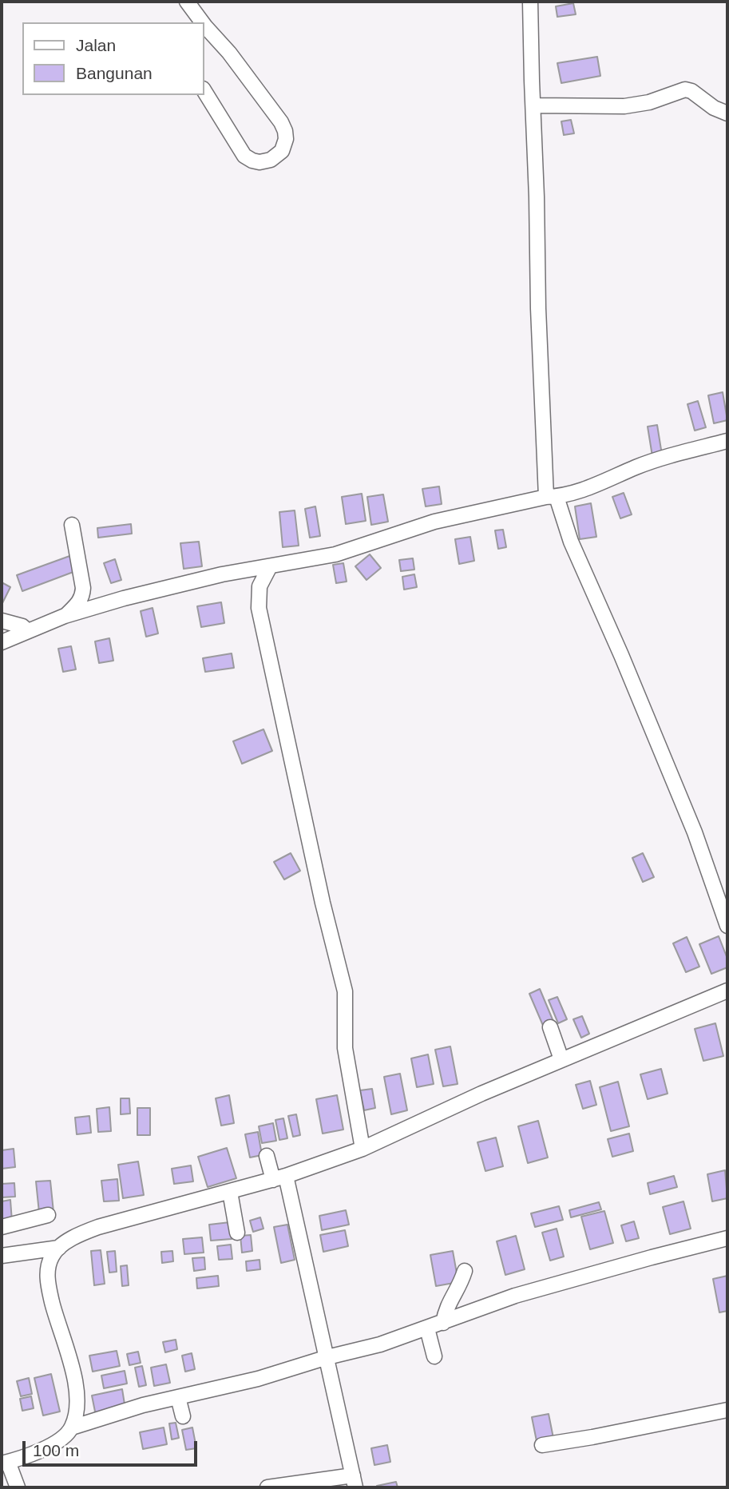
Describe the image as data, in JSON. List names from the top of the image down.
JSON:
{
  "legend": ["Jalan", "Bangunan"],
  "scale_bar": "100 m"
}
